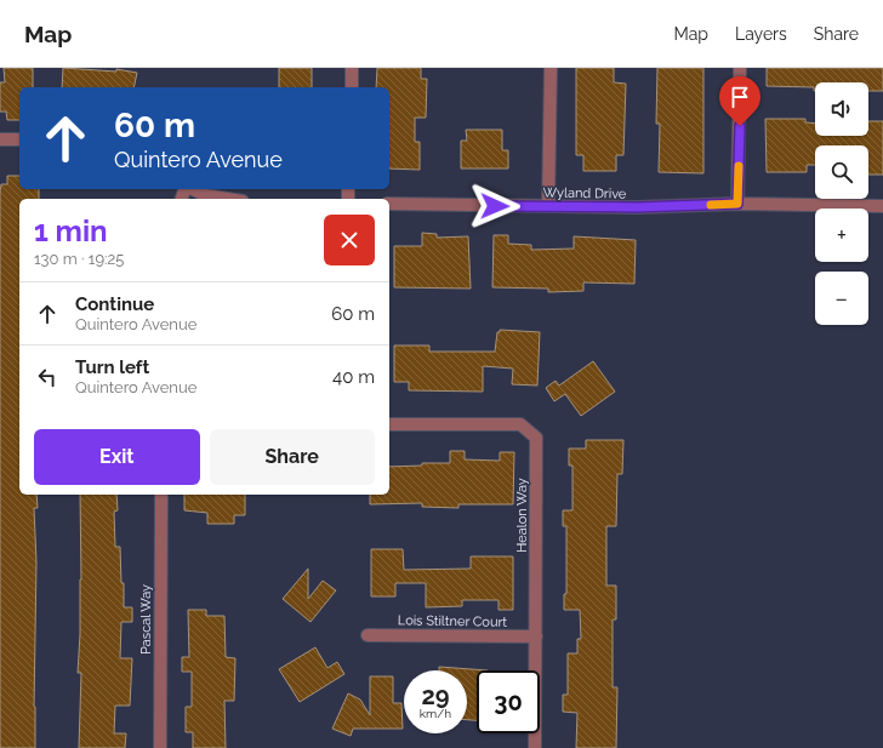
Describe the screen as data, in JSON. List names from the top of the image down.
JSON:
{
  "streets": {
    "street": [
      "Wyland Drive",
      "Healon Way",
      "Pascal Way",
      "Lois Stiltner Court"
    ]
  },
  "crossings": [
    ["Healon Way", "Lois Stiltner Court"]
  ],
  "page": {
    "header": "Map",
    "nav": ["Map", "Layers", "Share"],
    "map_buttons": ["+", "−"],
    "turn": ["60 m", "Quintero Avenue"],
    "heading": ["1 min", "130 m · 19:25"],
    "list": [
      {
        "name": "Continue",
        "note": "Quintero Avenue",
        "value": "60 m"
      },
      {
        "name": "Turn left",
        "note": "Quintero Avenue",
        "value": "40 m"
      }
    ],
    "buttons": ["Exit", "Share"],
    "speed": "29 km/h",
    "limit": "30"
  }
}
